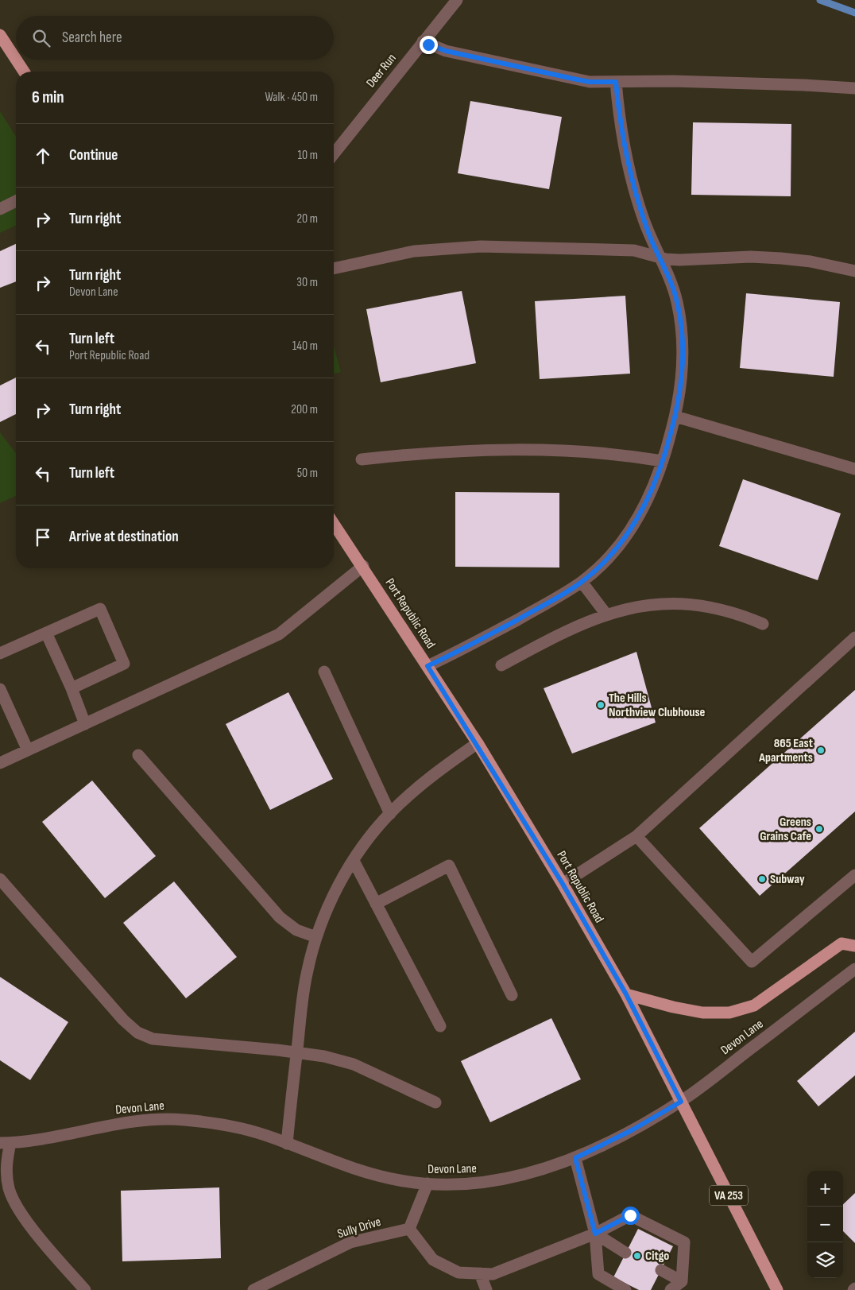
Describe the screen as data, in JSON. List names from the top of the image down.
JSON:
{
  "streets": {
    "main road": ["Port Republic Road", "VA 253"],
    "street": ["Deer Run", "Devon Lane", "Sully Drive"]
  },
  "crossings": [
    ["Port Republic Road", "Devon Lane"]
  ],
  "places": [
    "The Hills Northview Clubhouse",
    "865 East Apartments",
    "Greens Grains Cafe",
    "Subway",
    "Citgo"
  ],
  "page": {
    "search": "Search here",
    "heading": ["6 min", "Walk · 450 m"],
    "list": [
      ["Continue", "10 m"],
      ["Turn right", "20 m"],
      ["Turn right", "Devon Lane", "30 m"],
      ["Turn left", "Port Republic Road", "140 m"],
      ["Turn right", "200 m"],
      ["Turn left", "50 m"],
      "Arrive at destination"
    ],
    "map_buttons": ["+", "−"]
  }
}
